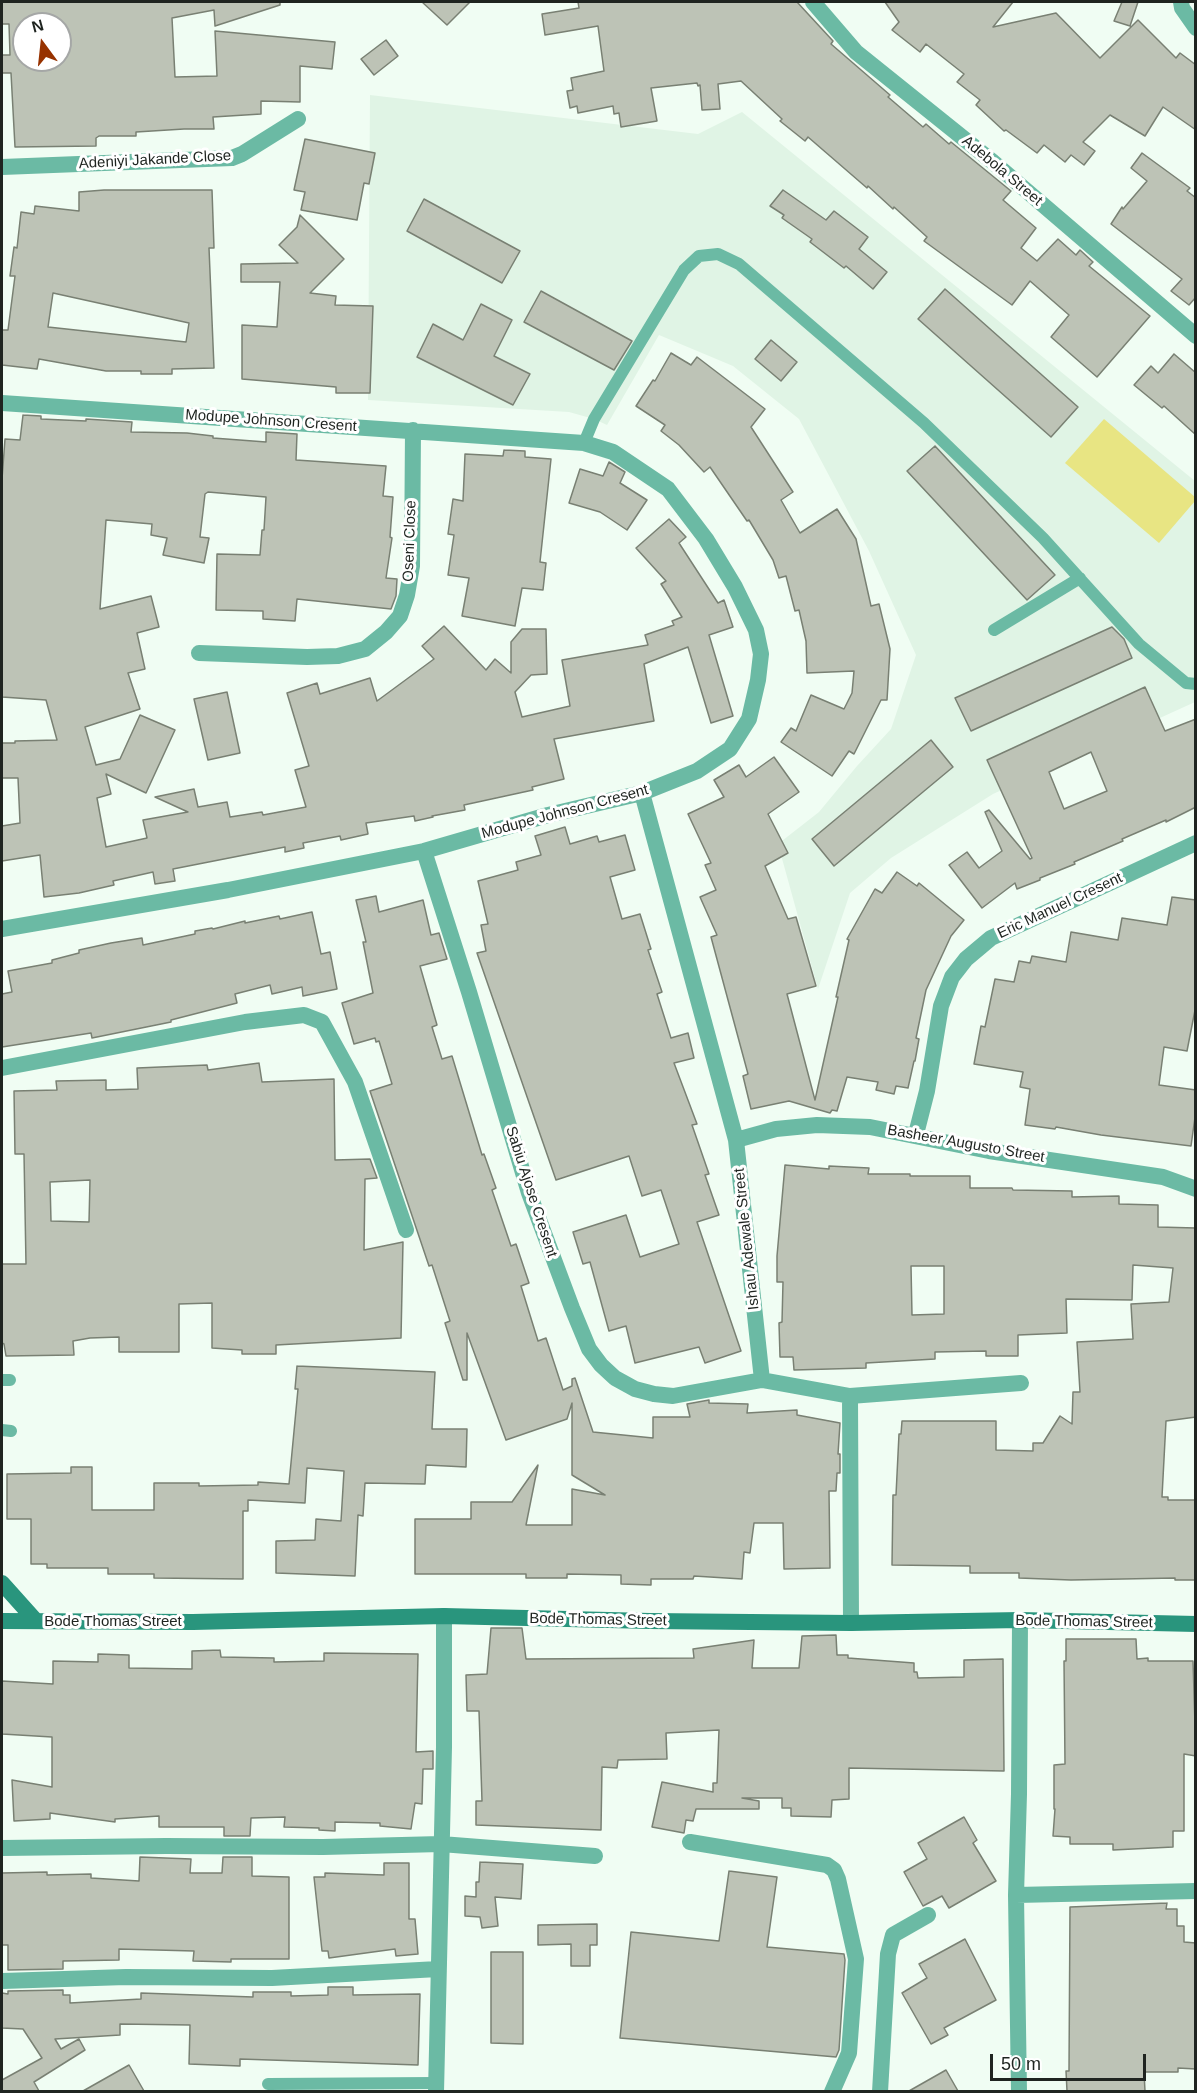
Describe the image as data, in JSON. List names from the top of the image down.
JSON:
{
  "streets": {
    "main road": ["Bode Thomas Street"],
    "street": [
      "Adeniyi Jakande Close",
      "Adebola Street",
      "Modupe Johnson Cresent",
      "Oseni Close",
      "Eric Manuel Cresent",
      "Basheer Augusto Street",
      "Sabiu Ajose Cresent",
      "Ishau Adewale Street"
    ]
  },
  "crossings": [
    ["Modupe Johnson Cresent", "Oseni Close"],
    ["Modupe Johnson Cresent", "Sabiu Ajose Cresent"],
    ["Modupe Johnson Cresent", "Ishau Adewale Street"],
    ["Eric Manuel Cresent", "Basheer Augusto Street"],
    ["Basheer Augusto Street", "Ishau Adewale Street"],
    ["Sabiu Ajose Cresent", "Ishau Adewale Street"]
  ],
  "scale_bar": "50 m",
  "north": "top"
}
